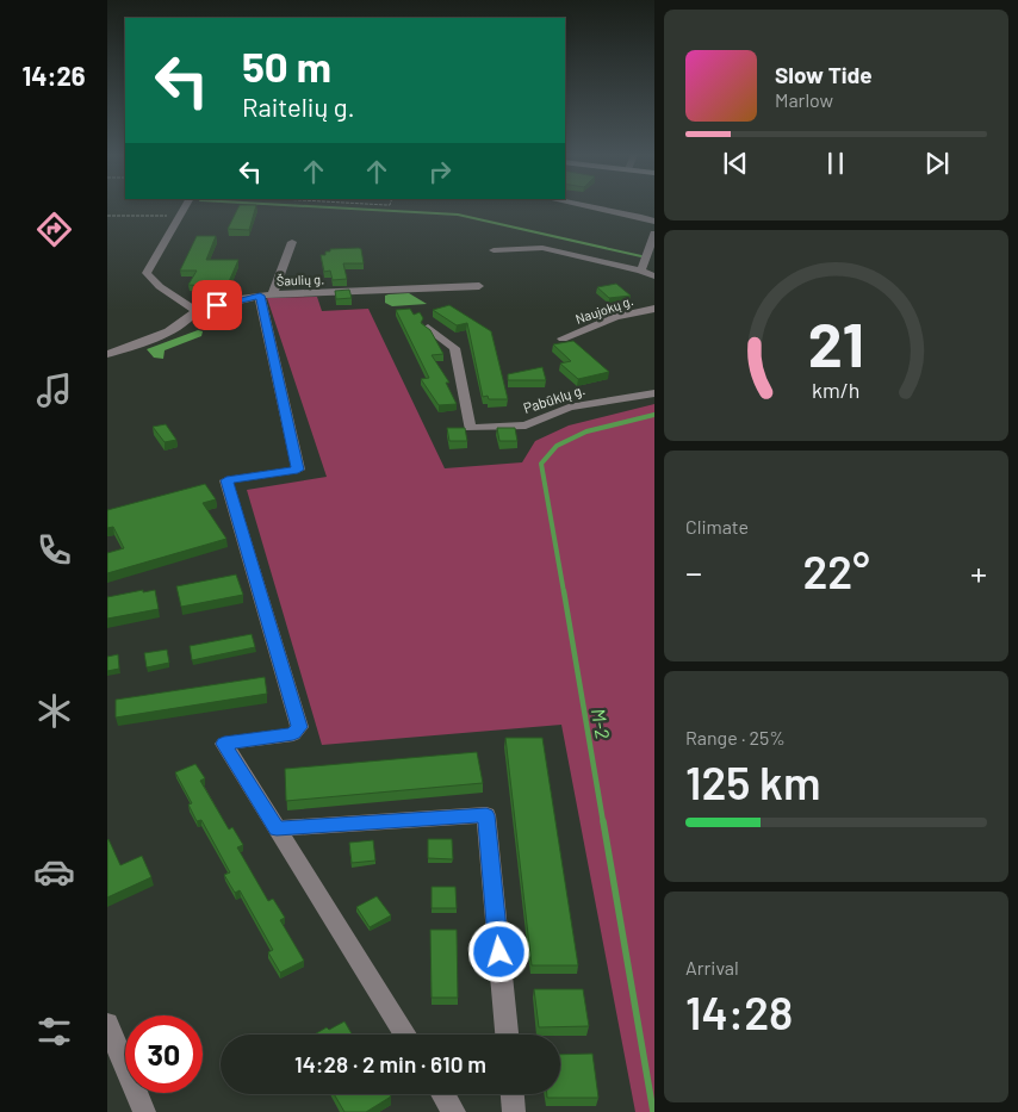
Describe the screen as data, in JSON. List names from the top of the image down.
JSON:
{
  "streets": {
    "street": ["Šaulių g.", "Naujokų g.", "Pabūklų g."]
  },
  "water": ["M-2"],
  "page": {
    "tabs": "14:26",
    "turn": ["50 m", "Raitelių g."],
    "song": ["Slow Tide", "Marlow"],
    "tile": [
      "Climate",
      ["Range · 25%", "125 km"],
      ["Arrival", "14:28"]
    ],
    "heat": ["−", "22°", "+"],
    "limit": "30",
    "trip": "14:28 · 2 min · 610 m",
    "gauge": ["21", "km/h"]
  }
}
